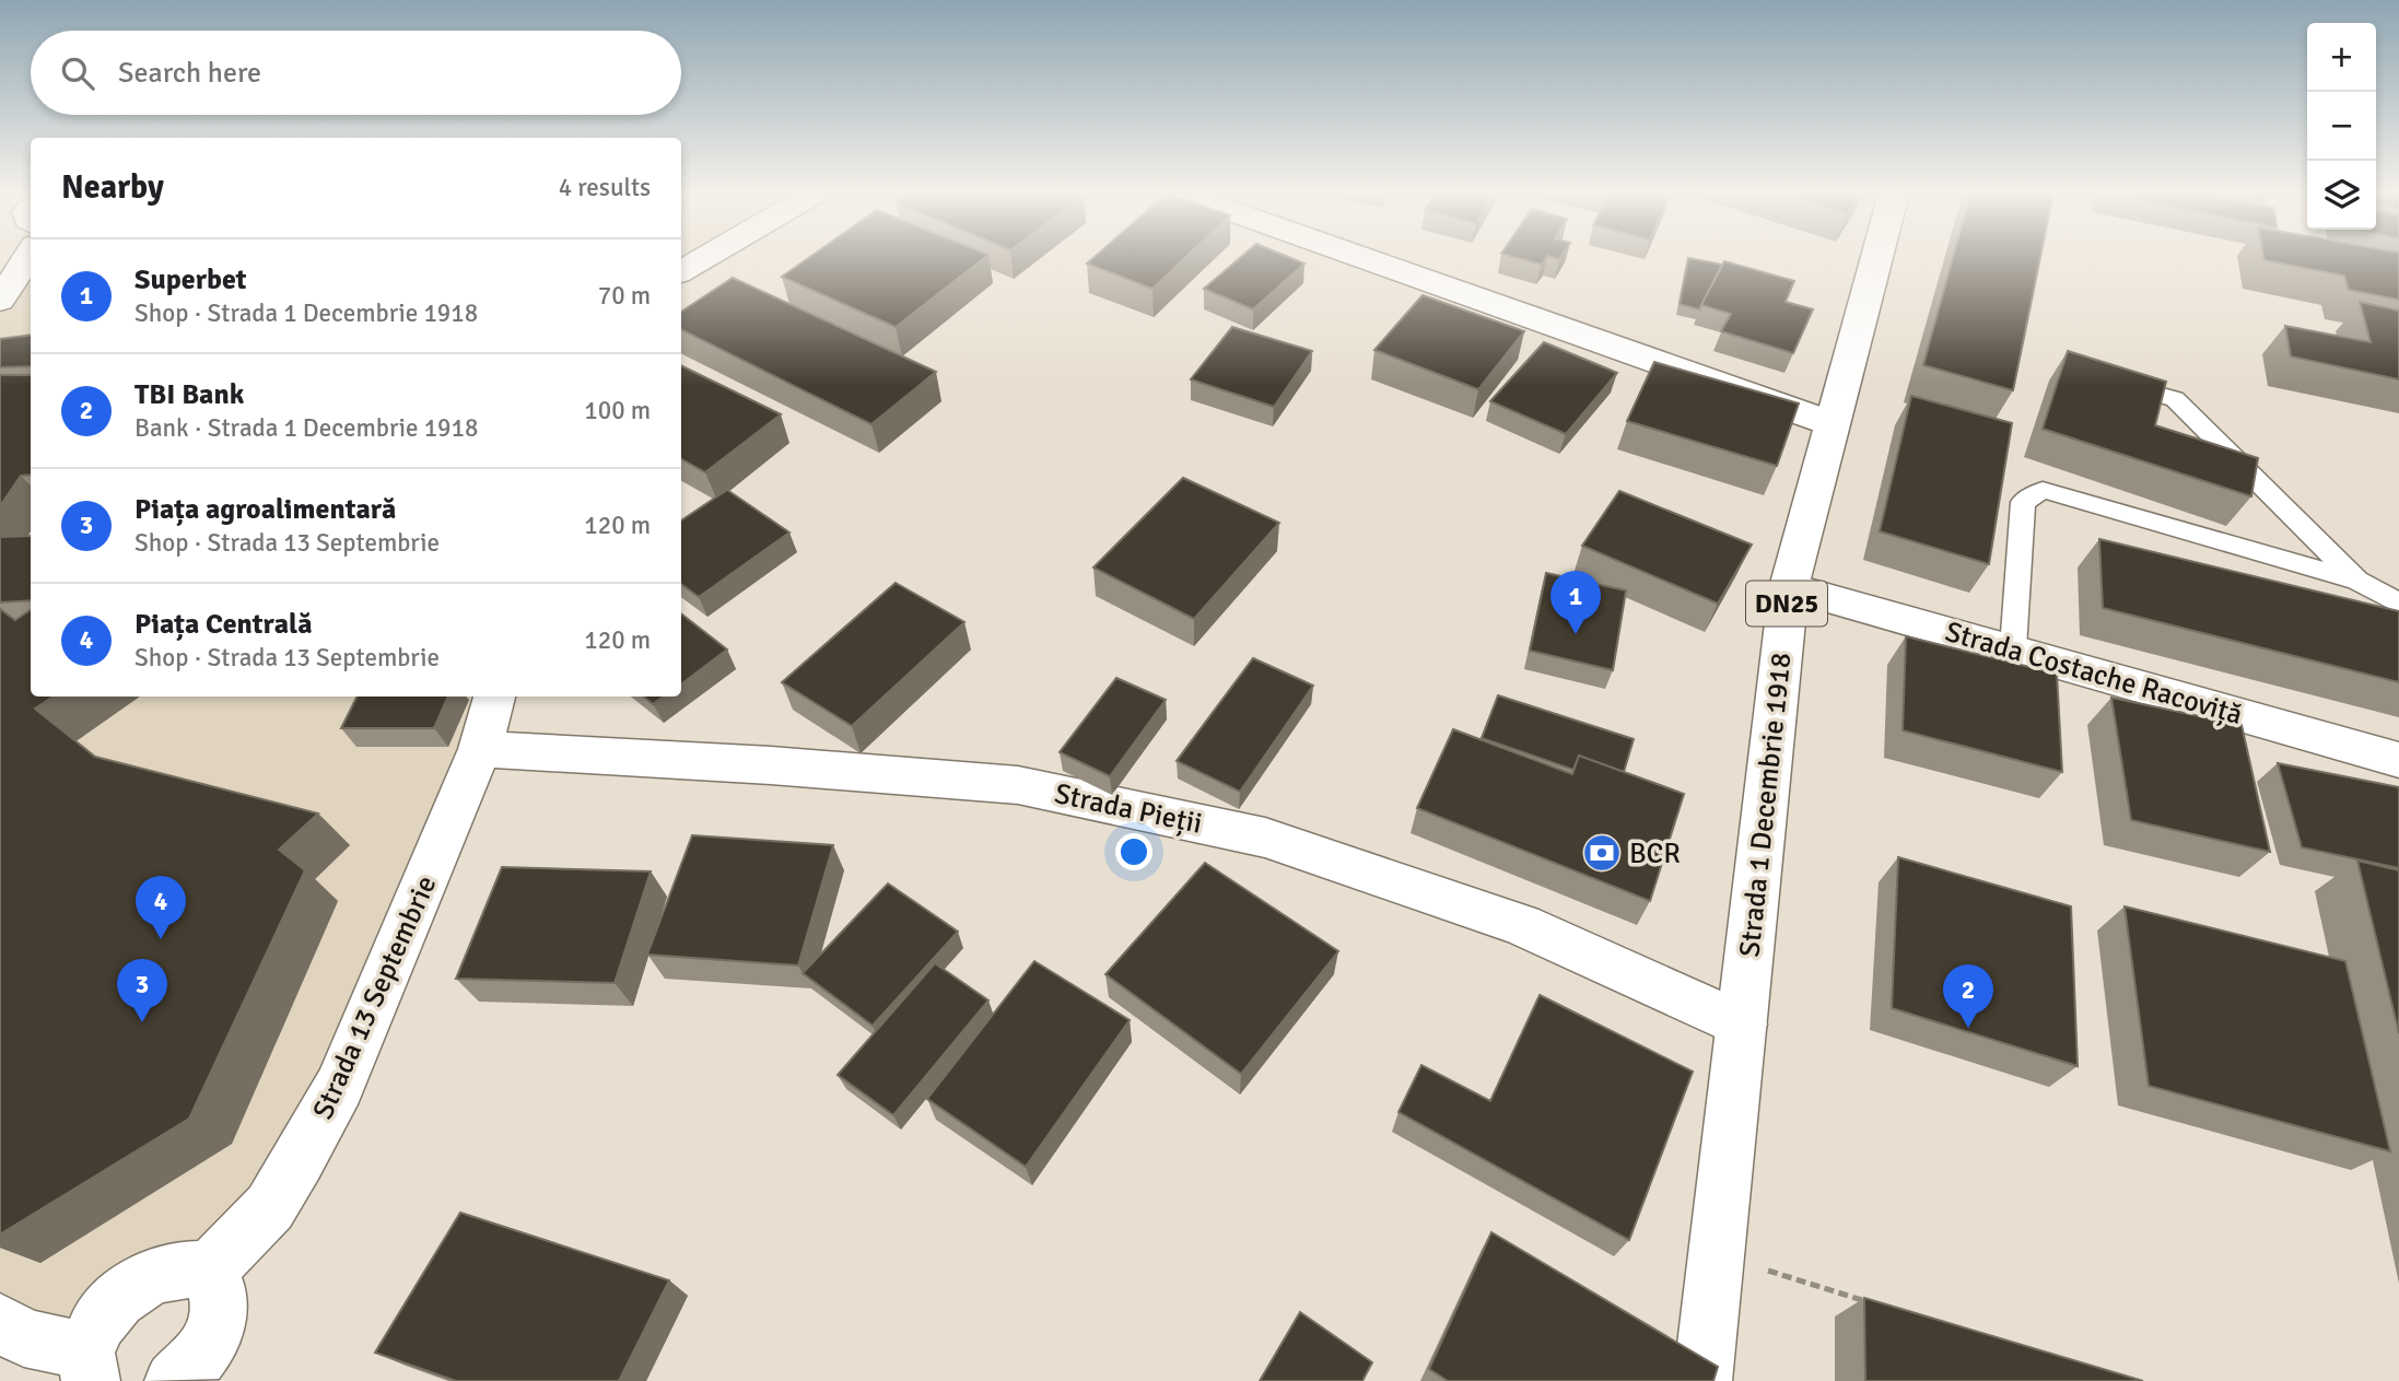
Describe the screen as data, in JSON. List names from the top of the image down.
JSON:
{
  "streets": {
    "street": [
      "DN25",
      "Strada Costache Racoviță",
      "Strada 1 Decembrie 1918",
      "Strada Pieții",
      "Strada 13 Septembrie"
    ]
  },
  "crossings": [
    ["Strada Costache Racoviță", "Strada 1 Decembrie 1918"],
    ["Strada 1 Decembrie 1918", "Strada Pieții"],
    ["Strada Pieții", "Strada 13 Septembrie"]
  ],
  "places": {
    "bank": ["BCR"]
  },
  "page": {
    "map_buttons": ["+", "−"],
    "search": "Search here",
    "heading": ["Nearby", "4 results"],
    "list": [
      {
        "mark": "1",
        "name": "Superbet",
        "note": "Shop · Strada 1 Decembrie 1918",
        "value": "70 m"
      },
      {
        "mark": "2",
        "name": "TBI Bank",
        "note": "Bank · Strada 1 Decembrie 1918",
        "value": "100 m"
      },
      {
        "mark": "3",
        "name": "Piața agroalimentară",
        "note": "Shop · Strada 13 Septembrie",
        "value": "120 m"
      },
      {
        "mark": "4",
        "name": "Piața Centrală",
        "note": "Shop · Strada 13 Septembrie",
        "value": "120 m"
      }
    ],
    "pins": [
      "1",
      "4",
      "3",
      "2"
    ]
  }
}
